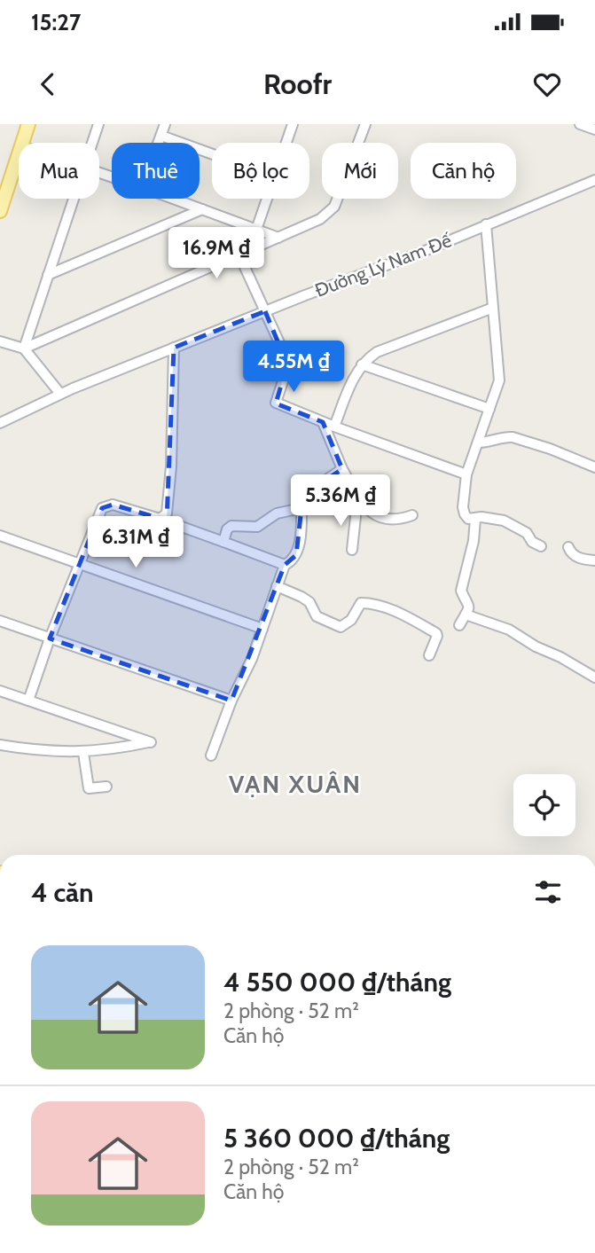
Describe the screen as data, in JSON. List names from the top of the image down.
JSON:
{
  "streets": {
    "street": ["Đường Lý Nam Đế"]
  },
  "districts": ["VẠN XUÂN"],
  "page": {
    "status": "15:27",
    "header": "Roofr",
    "chip": [
      "Mua",
      "Thuê",
      "Bộ lọc",
      "Mới",
      "Căn hộ"
    ],
    "price": [
      "16.9M ₫",
      "4.55M ₫",
      "5.36M ₫",
      "6.31M ₫"
    ],
    "heading": "4 căn",
    "list": [
      {
        "name": "4 550 000 ₫/tháng",
        "note": "2 phòng · 52 m² · Căn hộ"
      },
      {
        "name": "5 360 000 ₫/tháng",
        "note": "2 phòng · 52 m² · Căn hộ"
      }
    ]
  }
}
